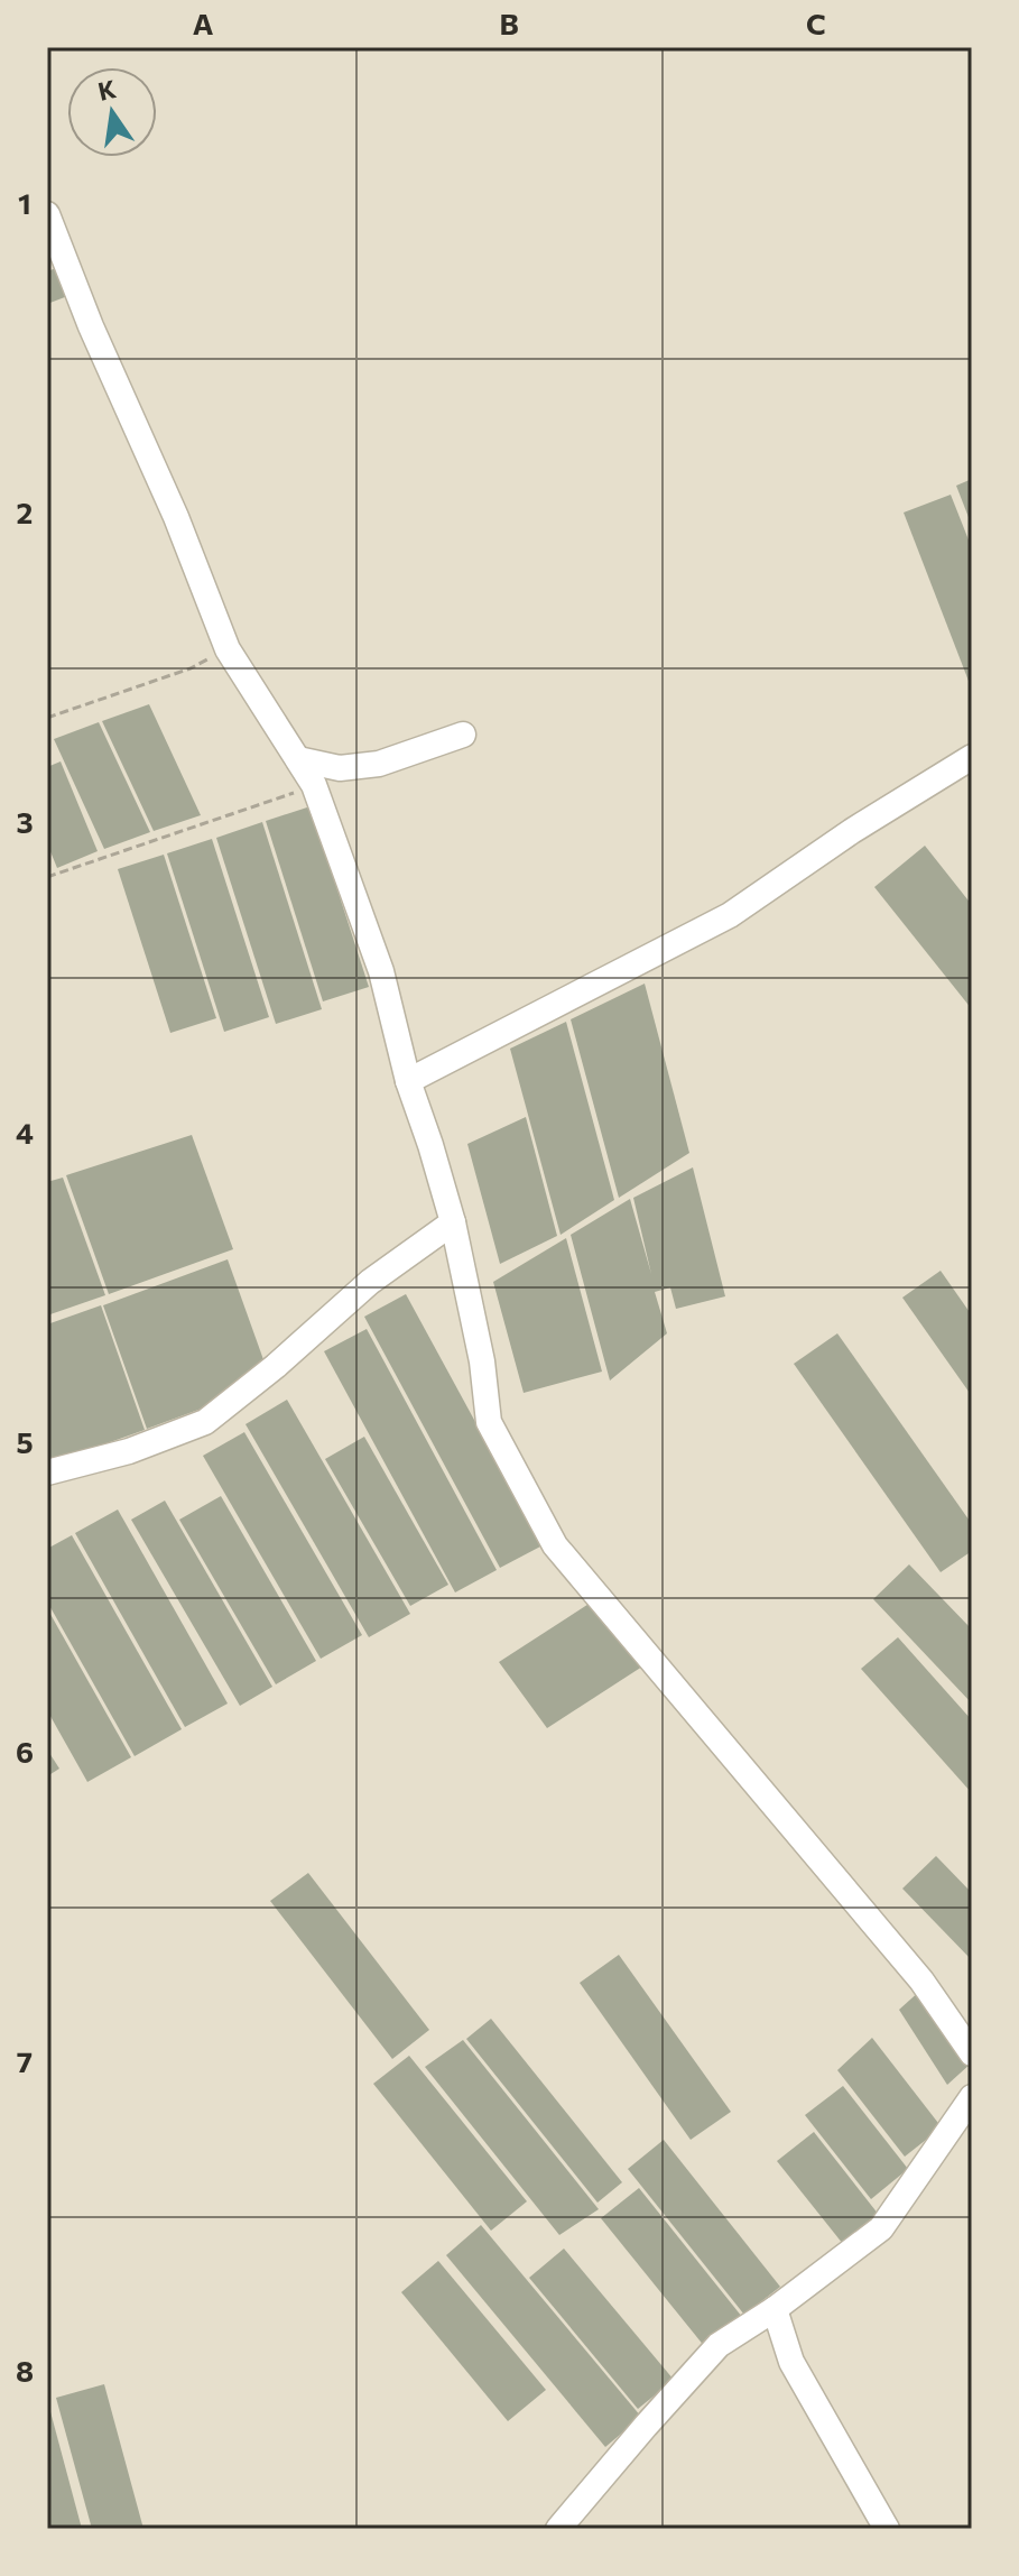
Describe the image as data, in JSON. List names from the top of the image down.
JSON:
{
  "north": "top",
  "grid": {
    "columns": ["A", "B", "C"],
    "rows": [
      "1",
      "2",
      "3",
      "4",
      "5",
      "6",
      "7",
      "8"
    ]
  }
}
